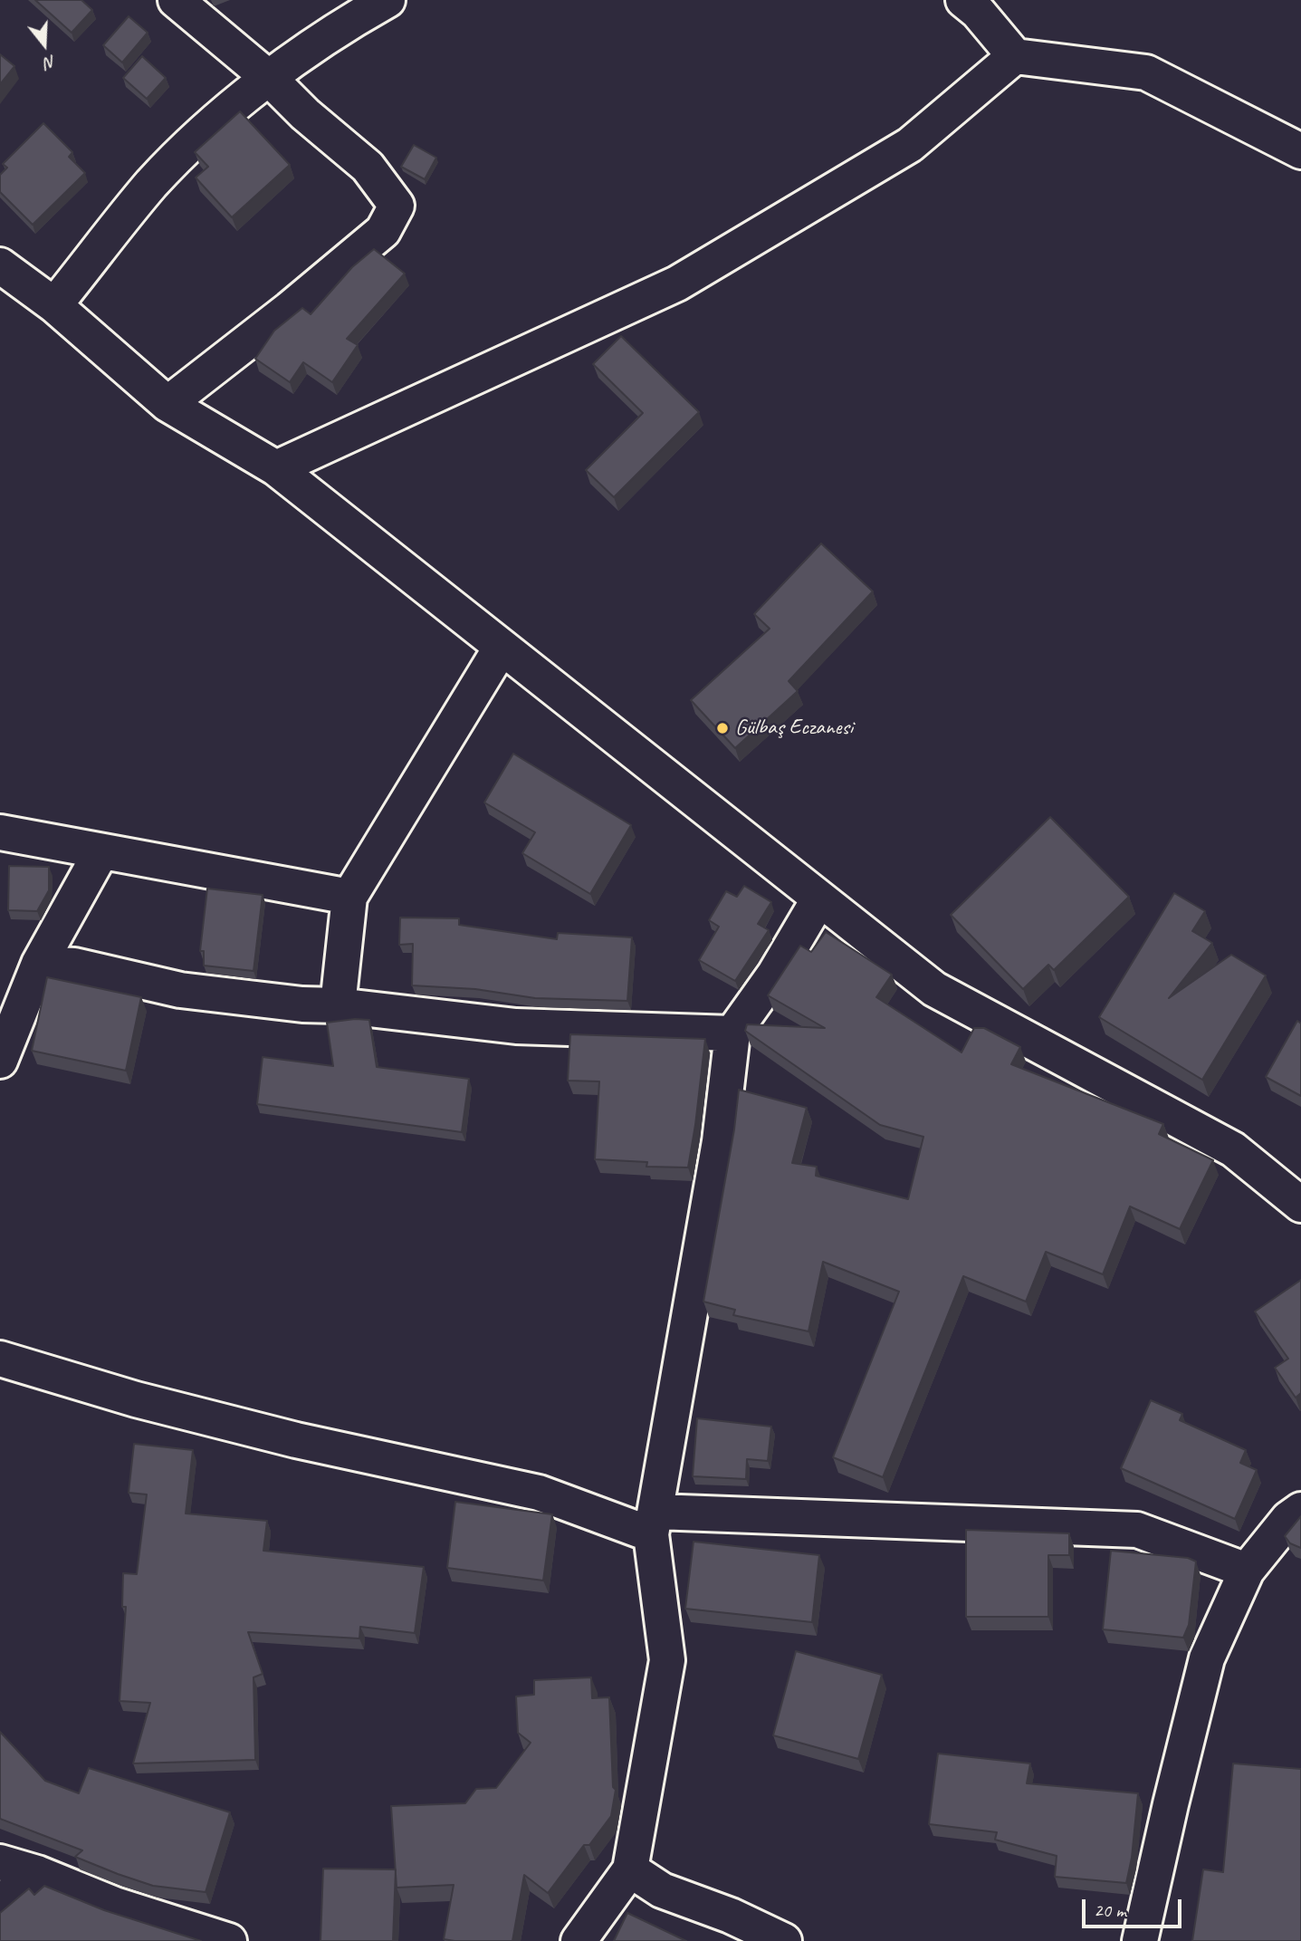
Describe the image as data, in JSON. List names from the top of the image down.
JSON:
{
  "places": ["Gülbaş Eczanesi"],
  "scale_bar": "20 m",
  "north": "bottom"
}
